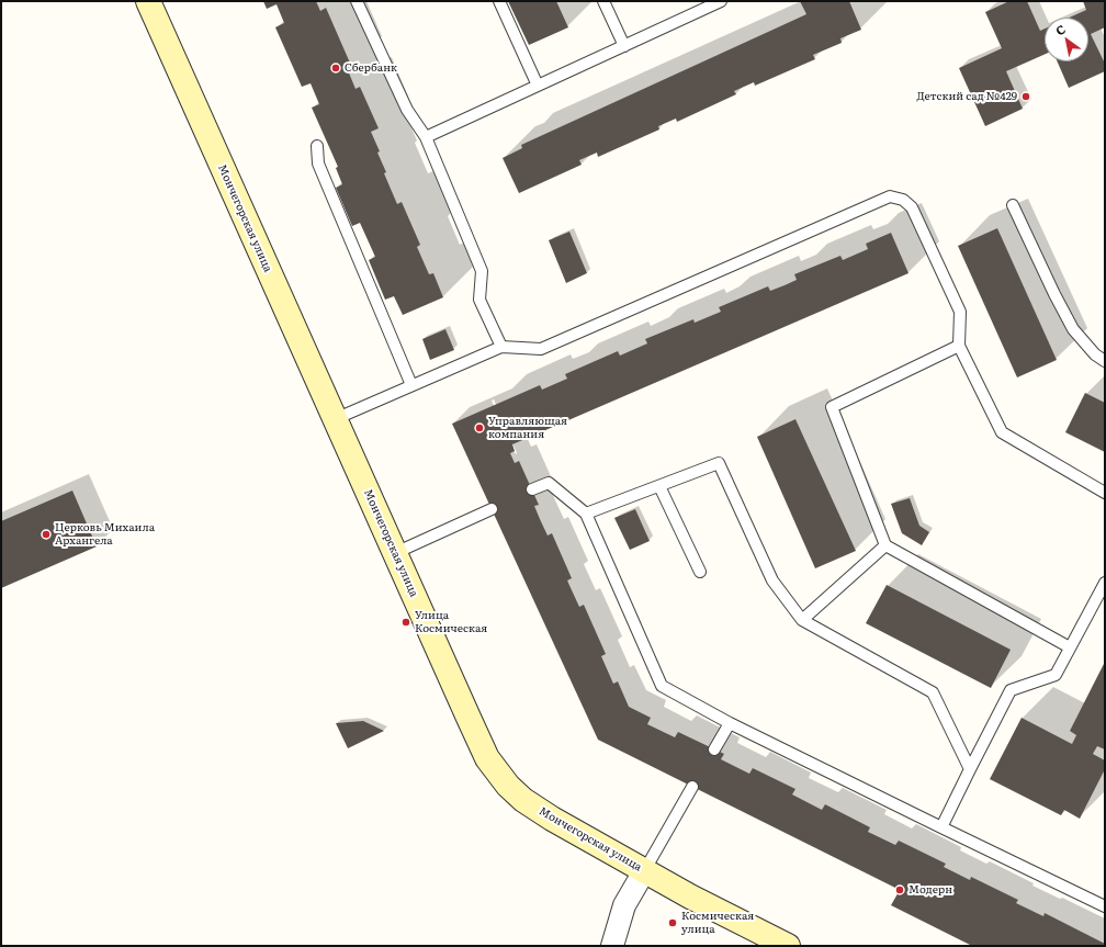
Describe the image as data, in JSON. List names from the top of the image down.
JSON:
{
  "streets": {
    "street": ["Мончегорская улица"]
  },
  "places": [
    "Сбербанк",
    "Детский сад №429",
    "Управляющая компания",
    "Церковь Михаила Архангела",
    "Улица Космическая",
    "Модерн",
    "Космическая улица"
  ],
  "north": "top left"
}
